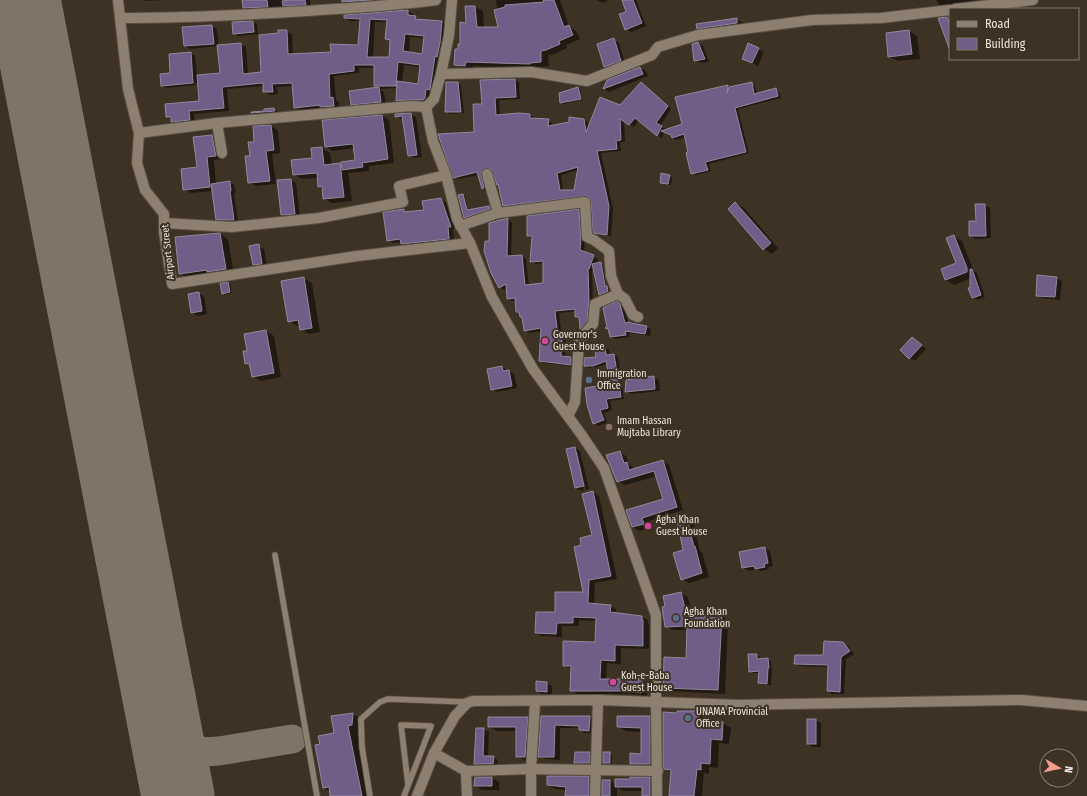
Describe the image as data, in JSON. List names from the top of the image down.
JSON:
{
  "streets": {
    "street": ["Airport Street"]
  },
  "places": [
    "Governor's Guest House",
    "Immigration Office",
    "Imam Hassan Mujtaba Library",
    "Agha Khan Guest House",
    "Agha Khan Foundation",
    "Koh-e-Baba Guest House",
    "UNAMA Provincial Office"
  ],
  "legend": ["Road", "Building"],
  "north": "right"
}
